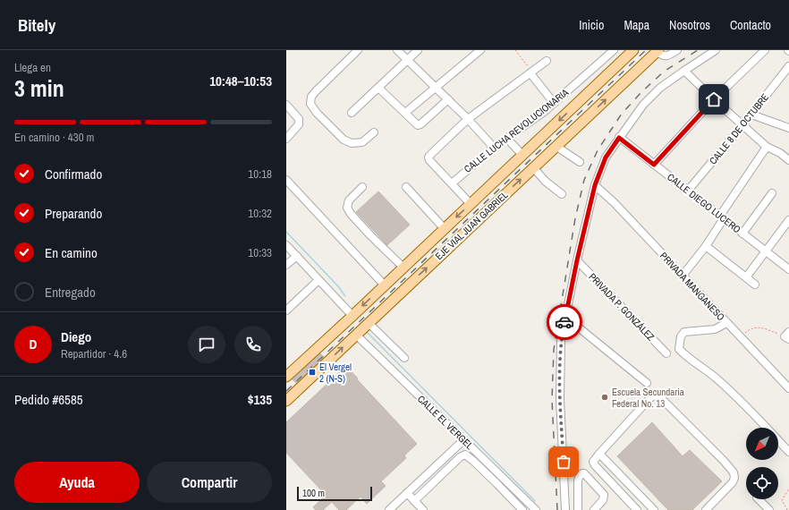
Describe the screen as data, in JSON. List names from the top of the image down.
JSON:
{
  "streets": {
    "main road": ["EJE VIAL JUAN GABRIEL"],
    "street": [
      "CALLE 8 DE OCTUBRE",
      "CALLE LUCHA REVOLUCIONARIA",
      "CALLE DIEGO LUCERO",
      "PRIVADA MANGANESO",
      "PRIVADA P. GONZÁLEZ",
      "CALLE EL VERGEL"
    ]
  },
  "crossings": [
    ["CALLE 8 DE OCTUBRE", "CALLE DIEGO LUCERO"],
    ["EJE VIAL JUAN GABRIEL", "CALLE EL VERGEL"]
  ],
  "places": {
    "transit": ["El Vergel 2 (N-S)"],
    "other": ["Escuela Secundaria Federal No. 13"]
  },
  "scale_bar": "100 m",
  "north": "bottom left",
  "page": {
    "header": "Bitely",
    "nav": [
      "Inicio",
      "Mapa",
      "Nosotros",
      "Contacto"
    ],
    "heading": ["3 min", "Llega en", "10:48–10:53"],
    "panel": [
      "Diego",
      "Repartidor · 4.6",
      "Pedido #6585",
      "$135"
    ],
    "bar": "En camino · 430 m",
    "list": [
      ["Confirmado", "10:18"],
      ["Preparando", "10:32"],
      ["En camino", "10:33"],
      "Entregado"
    ],
    "round": "D",
    "buttons": ["Ayuda", "Compartir"],
    "scale": "100 m"
  }
}
